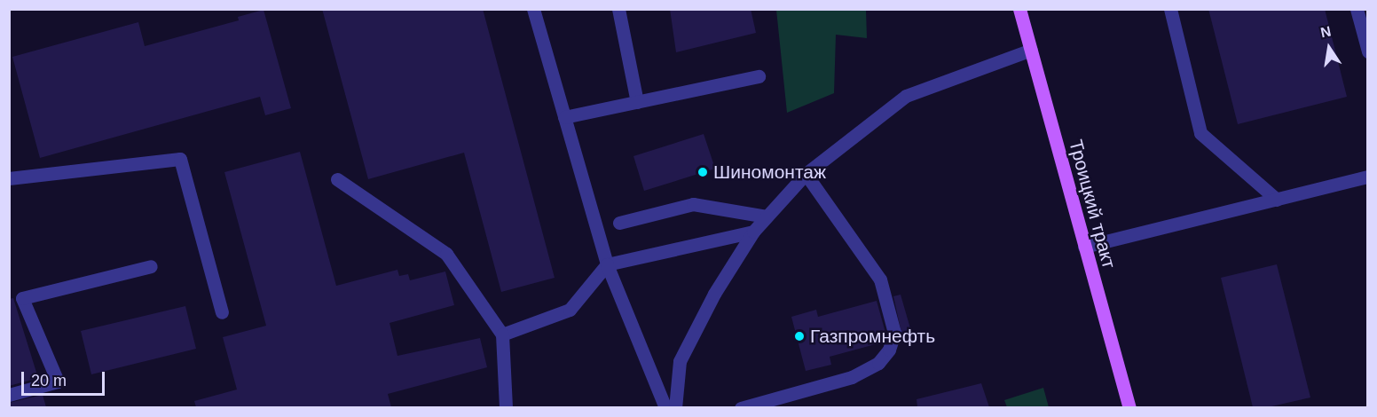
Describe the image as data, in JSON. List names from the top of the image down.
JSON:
{
  "streets": {
    "main road": ["Троицкий тракт"]
  },
  "places": ["Шиномонтаж", "Газпромнефть"],
  "scale_bar": "20 m",
  "north": "top"
}
